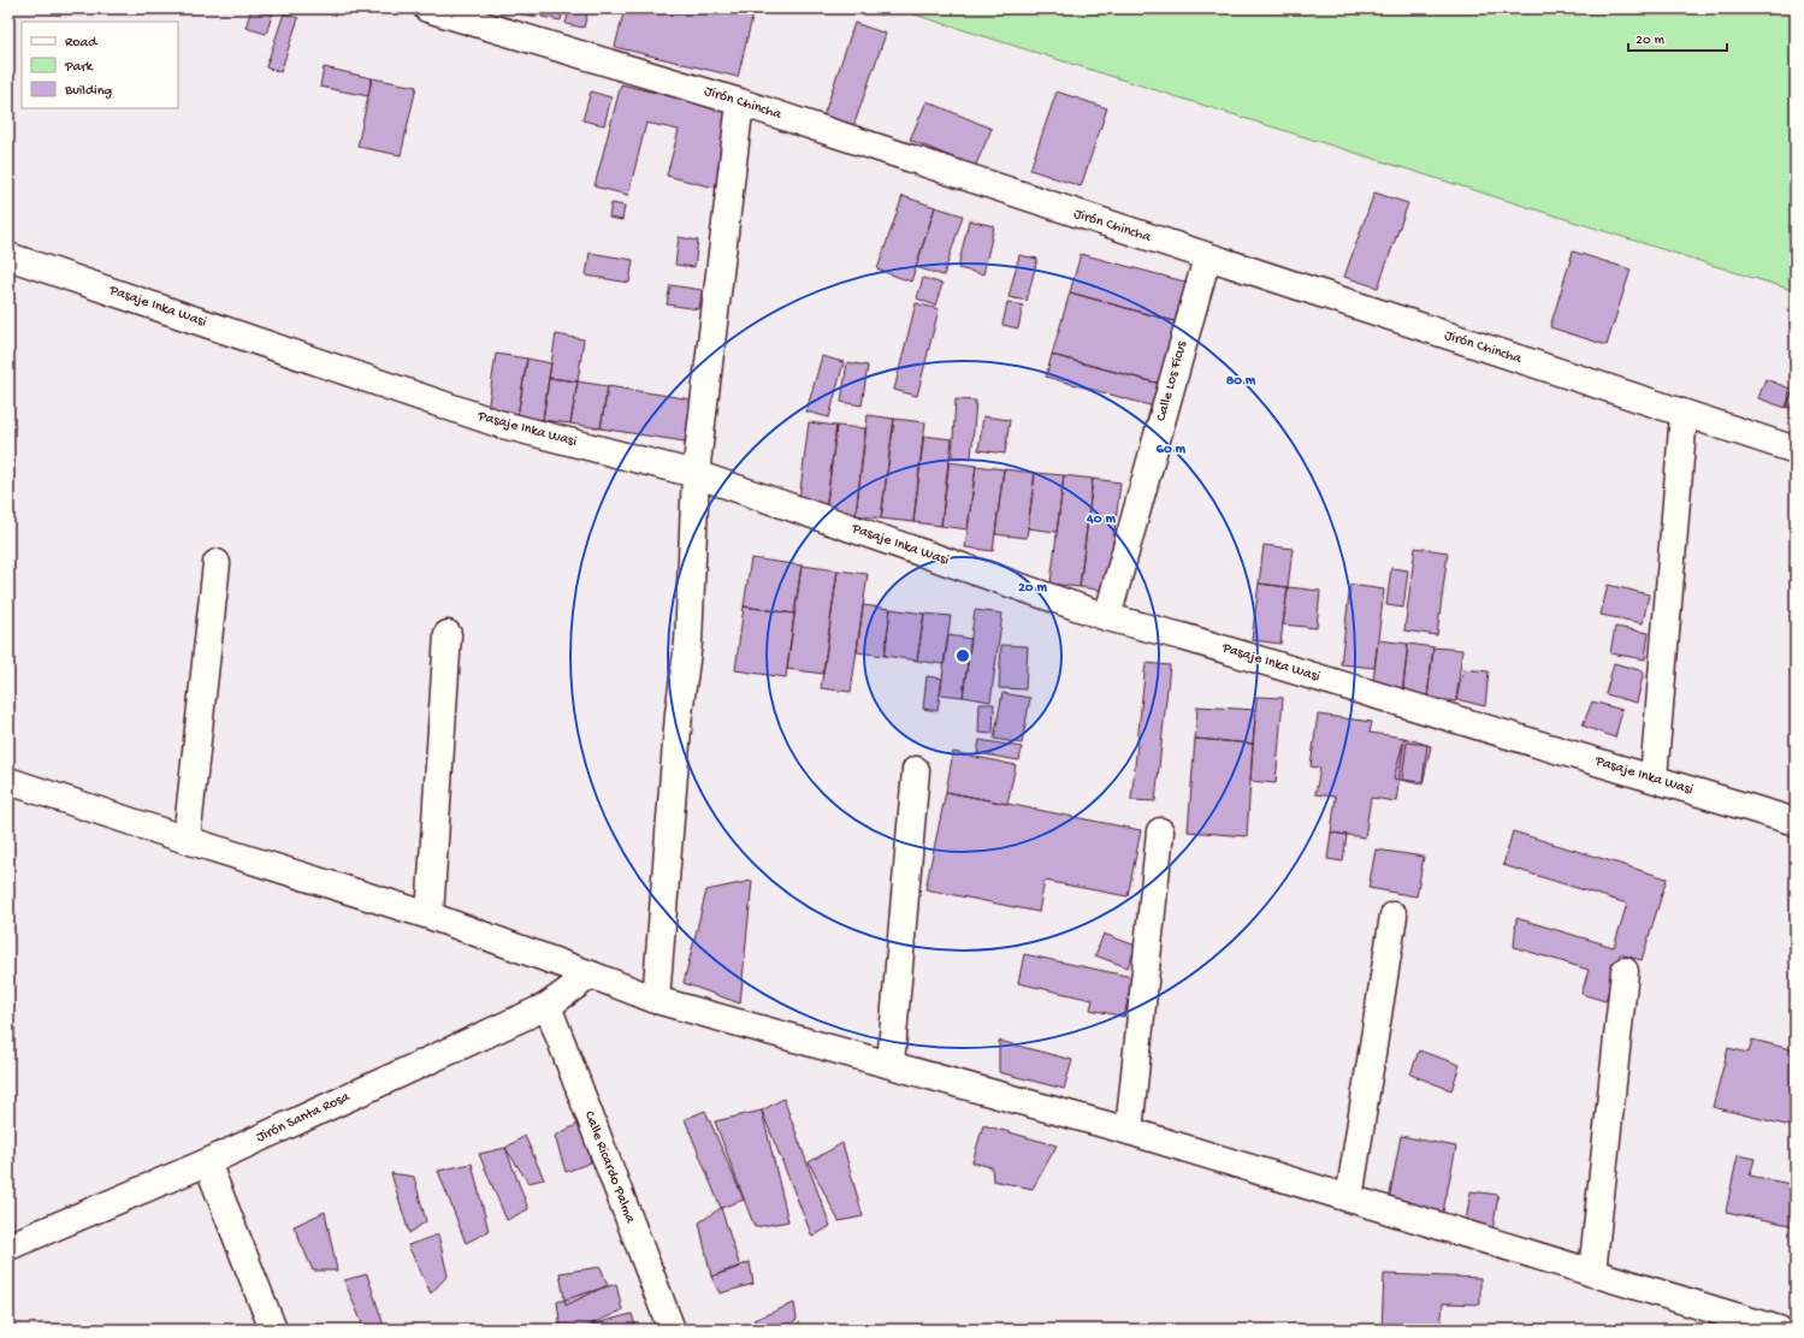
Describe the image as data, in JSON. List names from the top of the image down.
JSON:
{
  "streets": {
    "street": [
      "Jirón Chincha",
      "Pasaje Inka Wasi",
      "Calle Los Ficus",
      "Jirón Santa Rosa",
      "Calle Ricardo Palma"
    ]
  },
  "crossings": [
    ["Jirón Chincha", "Calle Los Ficus"],
    ["Pasaje Inka Wasi", "Calle Los Ficus"],
    ["Jirón Santa Rosa", "Calle Ricardo Palma"]
  ],
  "legend": ["Road", "Park", "Building"],
  "scale_bar": "20 m",
  "rings": [
    "80 m",
    "60 m",
    "40 m",
    "20 m"
  ]
}
